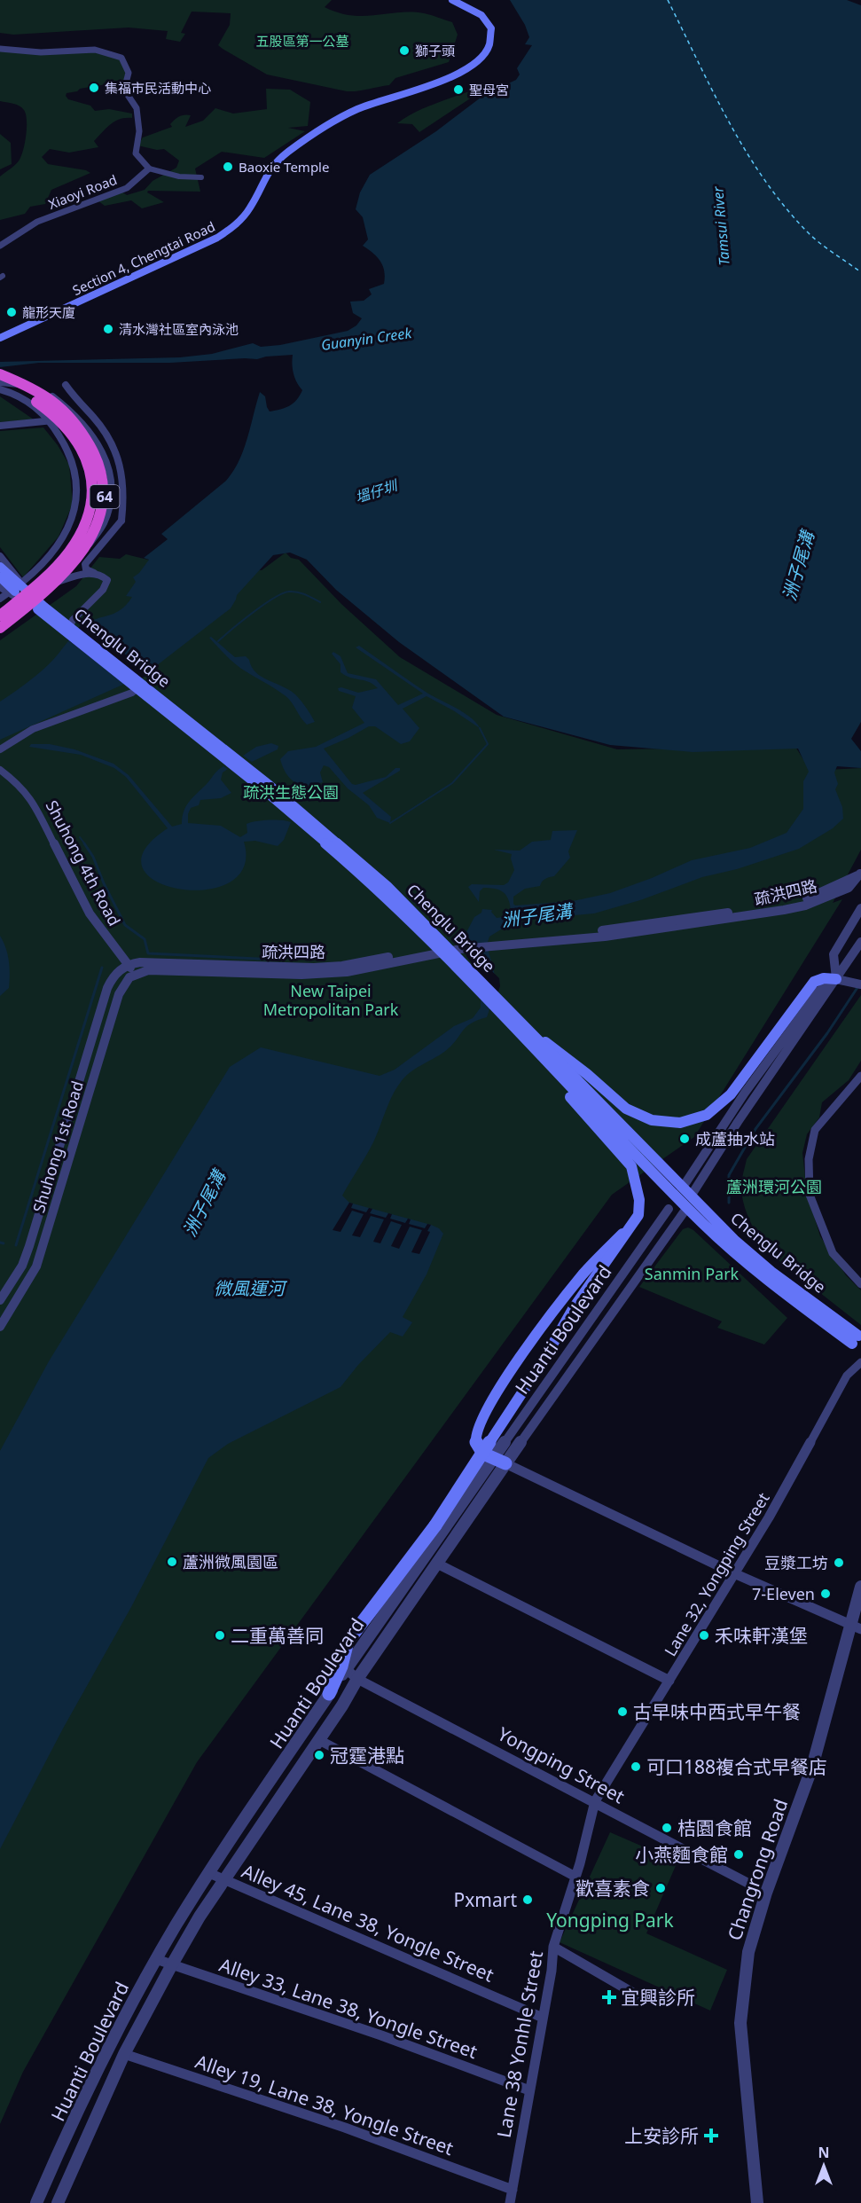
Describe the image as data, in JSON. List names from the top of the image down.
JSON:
{
  "streets": {
    "highway": ["64"],
    "main road": ["Section 4, Chengtai Road", "Chenglu Bridge"],
    "street": [
      "Xiaoyi Road",
      "Shuhong 4th Road",
      "疏洪四路",
      "Shuhong 1st Road",
      "Huanti Boulevard",
      "Lane 32, Yongping Street",
      "Yongping Street",
      "Changrong Road",
      "Alley 45, Lane 38, Yongle Street",
      "Alley 33, Lane 38, Yongle Street",
      "Lane 38 Yonhle Street",
      "Alley 19, Lane 38, Yongle Street"
    ]
  },
  "crossings": [
    ["Shuhong 4th Road", "疏洪四路"],
    ["Shuhong 4th Road", "Shuhong 1st Road"],
    ["疏洪四路", "Shuhong 1st Road"],
    ["Huanti Boulevard", "Yongping Street"],
    ["Huanti Boulevard", "Alley 45, Lane 38, Yongle Street"],
    ["Huanti Boulevard", "Alley 33, Lane 38, Yongle Street"],
    ["Huanti Boulevard", "Alley 19, Lane 38, Yongle Street"],
    ["Lane 32, Yongping Street", "Yongping Street"],
    ["Lane 32, Yongping Street", "Lane 38 Yonhle Street"],
    ["Yongping Street", "Changrong Road"],
    ["Yongping Street", "Lane 38 Yonhle Street"],
    ["Alley 45, Lane 38, Yongle Street", "Lane 38 Yonhle Street"],
    ["Alley 33, Lane 38, Yongle Street", "Lane 38 Yonhle Street"],
    ["Lane 38 Yonhle Street", "Alley 19, Lane 38, Yongle Street"]
  ],
  "water": [
    "Tamsui River",
    "Guanyin Creek",
    "塭仔圳",
    "洲子尾溝",
    "微風運河"
  ],
  "parks": [
    "五股區第一公墓",
    "疏洪生態公園",
    "New Taipei Metropolitan Park",
    "蘆洲環河公園",
    "Sanmin Park",
    "Yongping Park"
  ],
  "places": {
    "other": [
      "獅子頭",
      "集福市民活動中心",
      "聖母宮",
      "Baoxie Temple",
      "龍形天廈",
      "清水灣社區室內泳池",
      "成蘆抽水站",
      "蘆洲微風園區",
      "豆漿工坊",
      "7-Eleven",
      "二重萬善同",
      "禾味軒漢堡",
      "古早味中西式早午餐",
      "冠霆港點",
      "可口188複合式早餐店",
      "桔園食館",
      "小燕麵食館",
      "歡喜素食",
      "Pxmart"
    ],
    "health": ["宜興診所", "上安診所"]
  },
  "north": "top"
}
